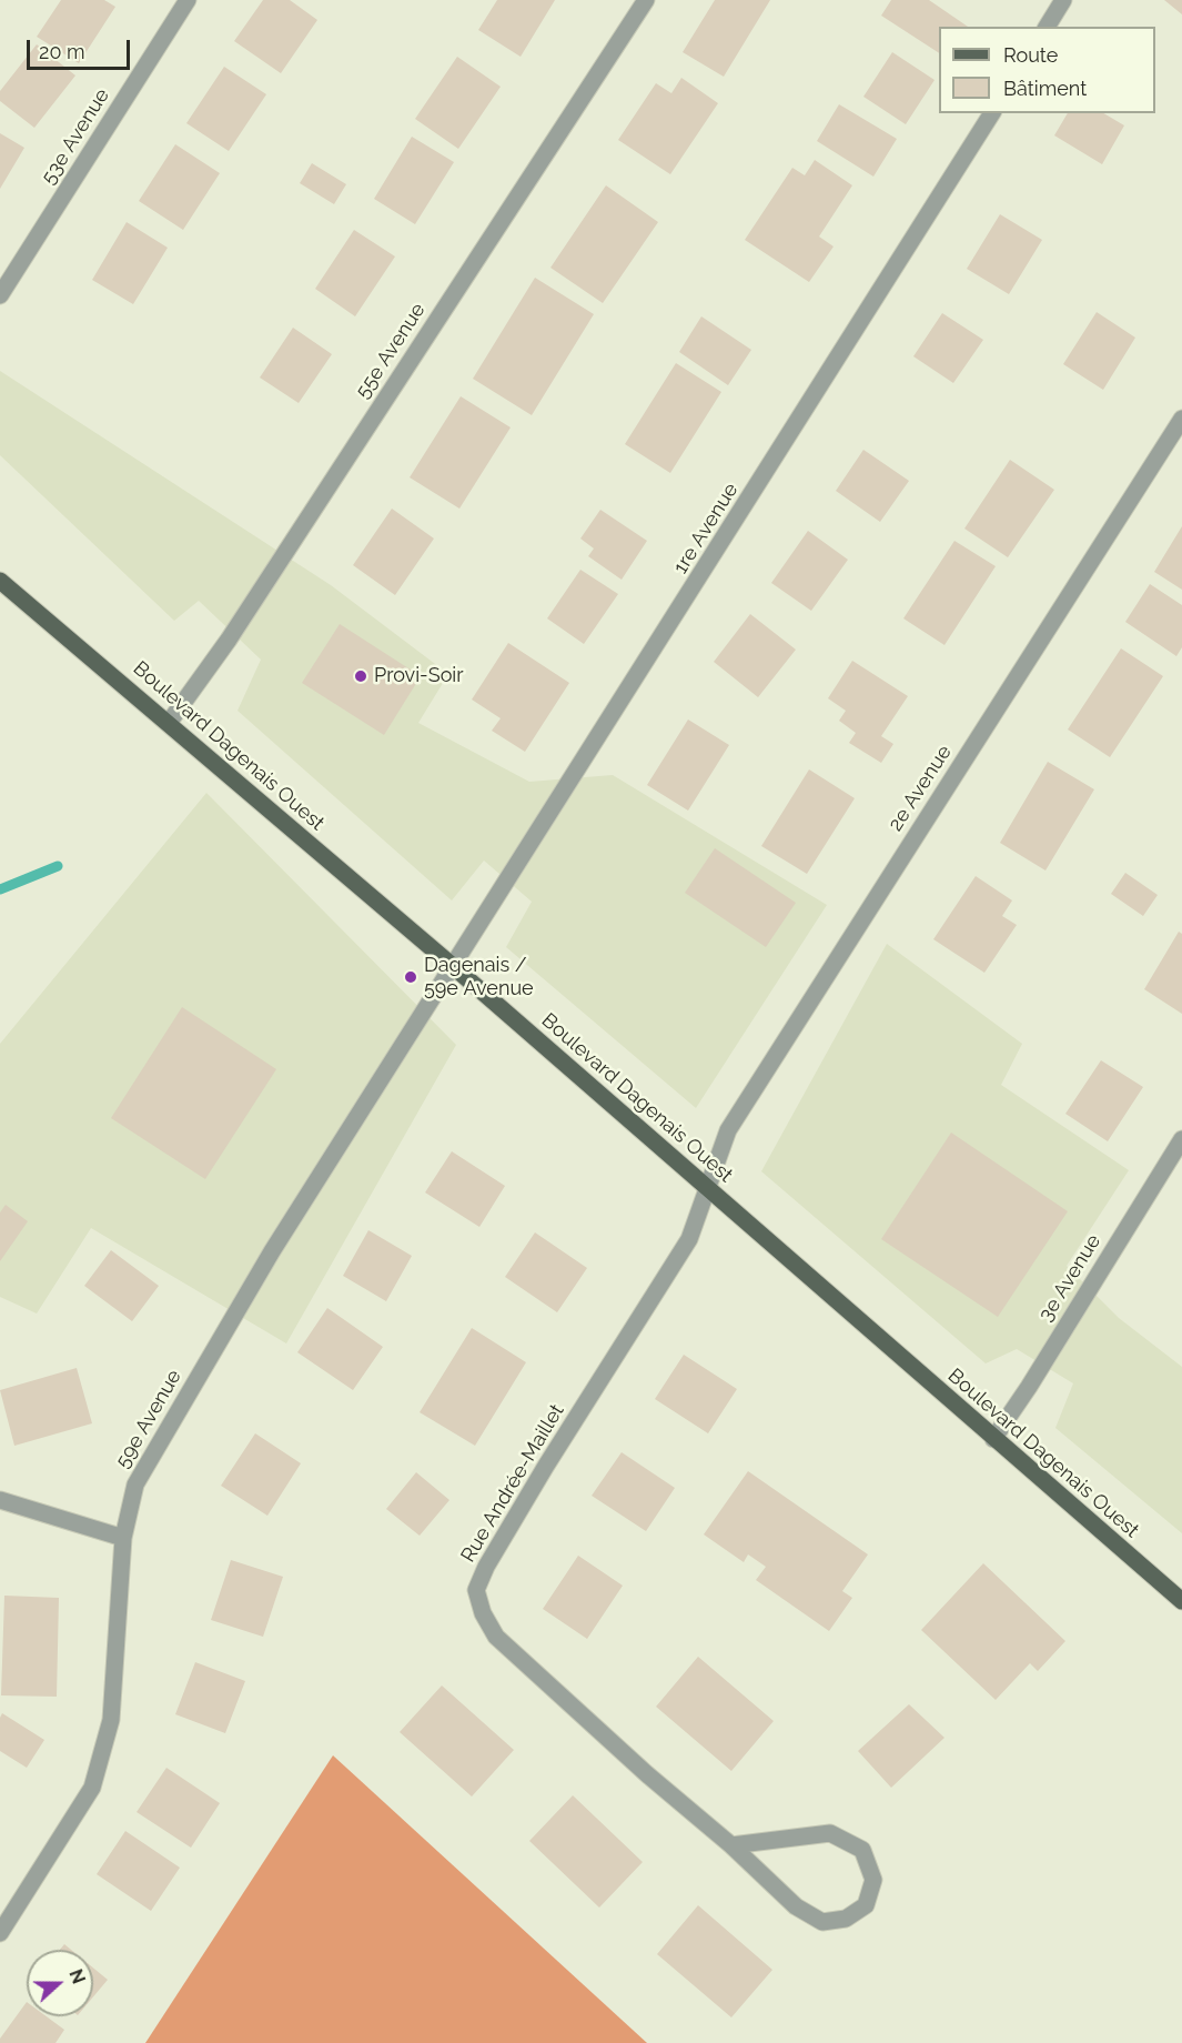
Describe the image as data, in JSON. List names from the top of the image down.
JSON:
{
  "streets": {
    "main road": ["Boulevard Dagenais Ouest"],
    "street": [
      "53e Avenue",
      "55e Avenue",
      "1re Avenue",
      "2e Avenue",
      "3e Avenue",
      "59e Avenue",
      "Rue Andrée-Maillet"
    ]
  },
  "crossings": [
    ["55e Avenue", "Boulevard Dagenais Ouest"],
    ["1re Avenue", "Boulevard Dagenais Ouest"],
    ["1re Avenue", "59e Avenue"],
    ["Boulevard Dagenais Ouest", "2e Avenue"],
    ["Boulevard Dagenais Ouest", "3e Avenue"],
    ["Boulevard Dagenais Ouest", "59e Avenue"],
    ["Boulevard Dagenais Ouest", "Rue Andrée-Maillet"],
    ["2e Avenue", "Rue Andrée-Maillet"]
  ],
  "places": ["Provi-Soir", "Dagenais / 59e Avenue"],
  "legend": ["Route", "Bâtiment"],
  "scale_bar": "20 m",
  "north": "right"
}
